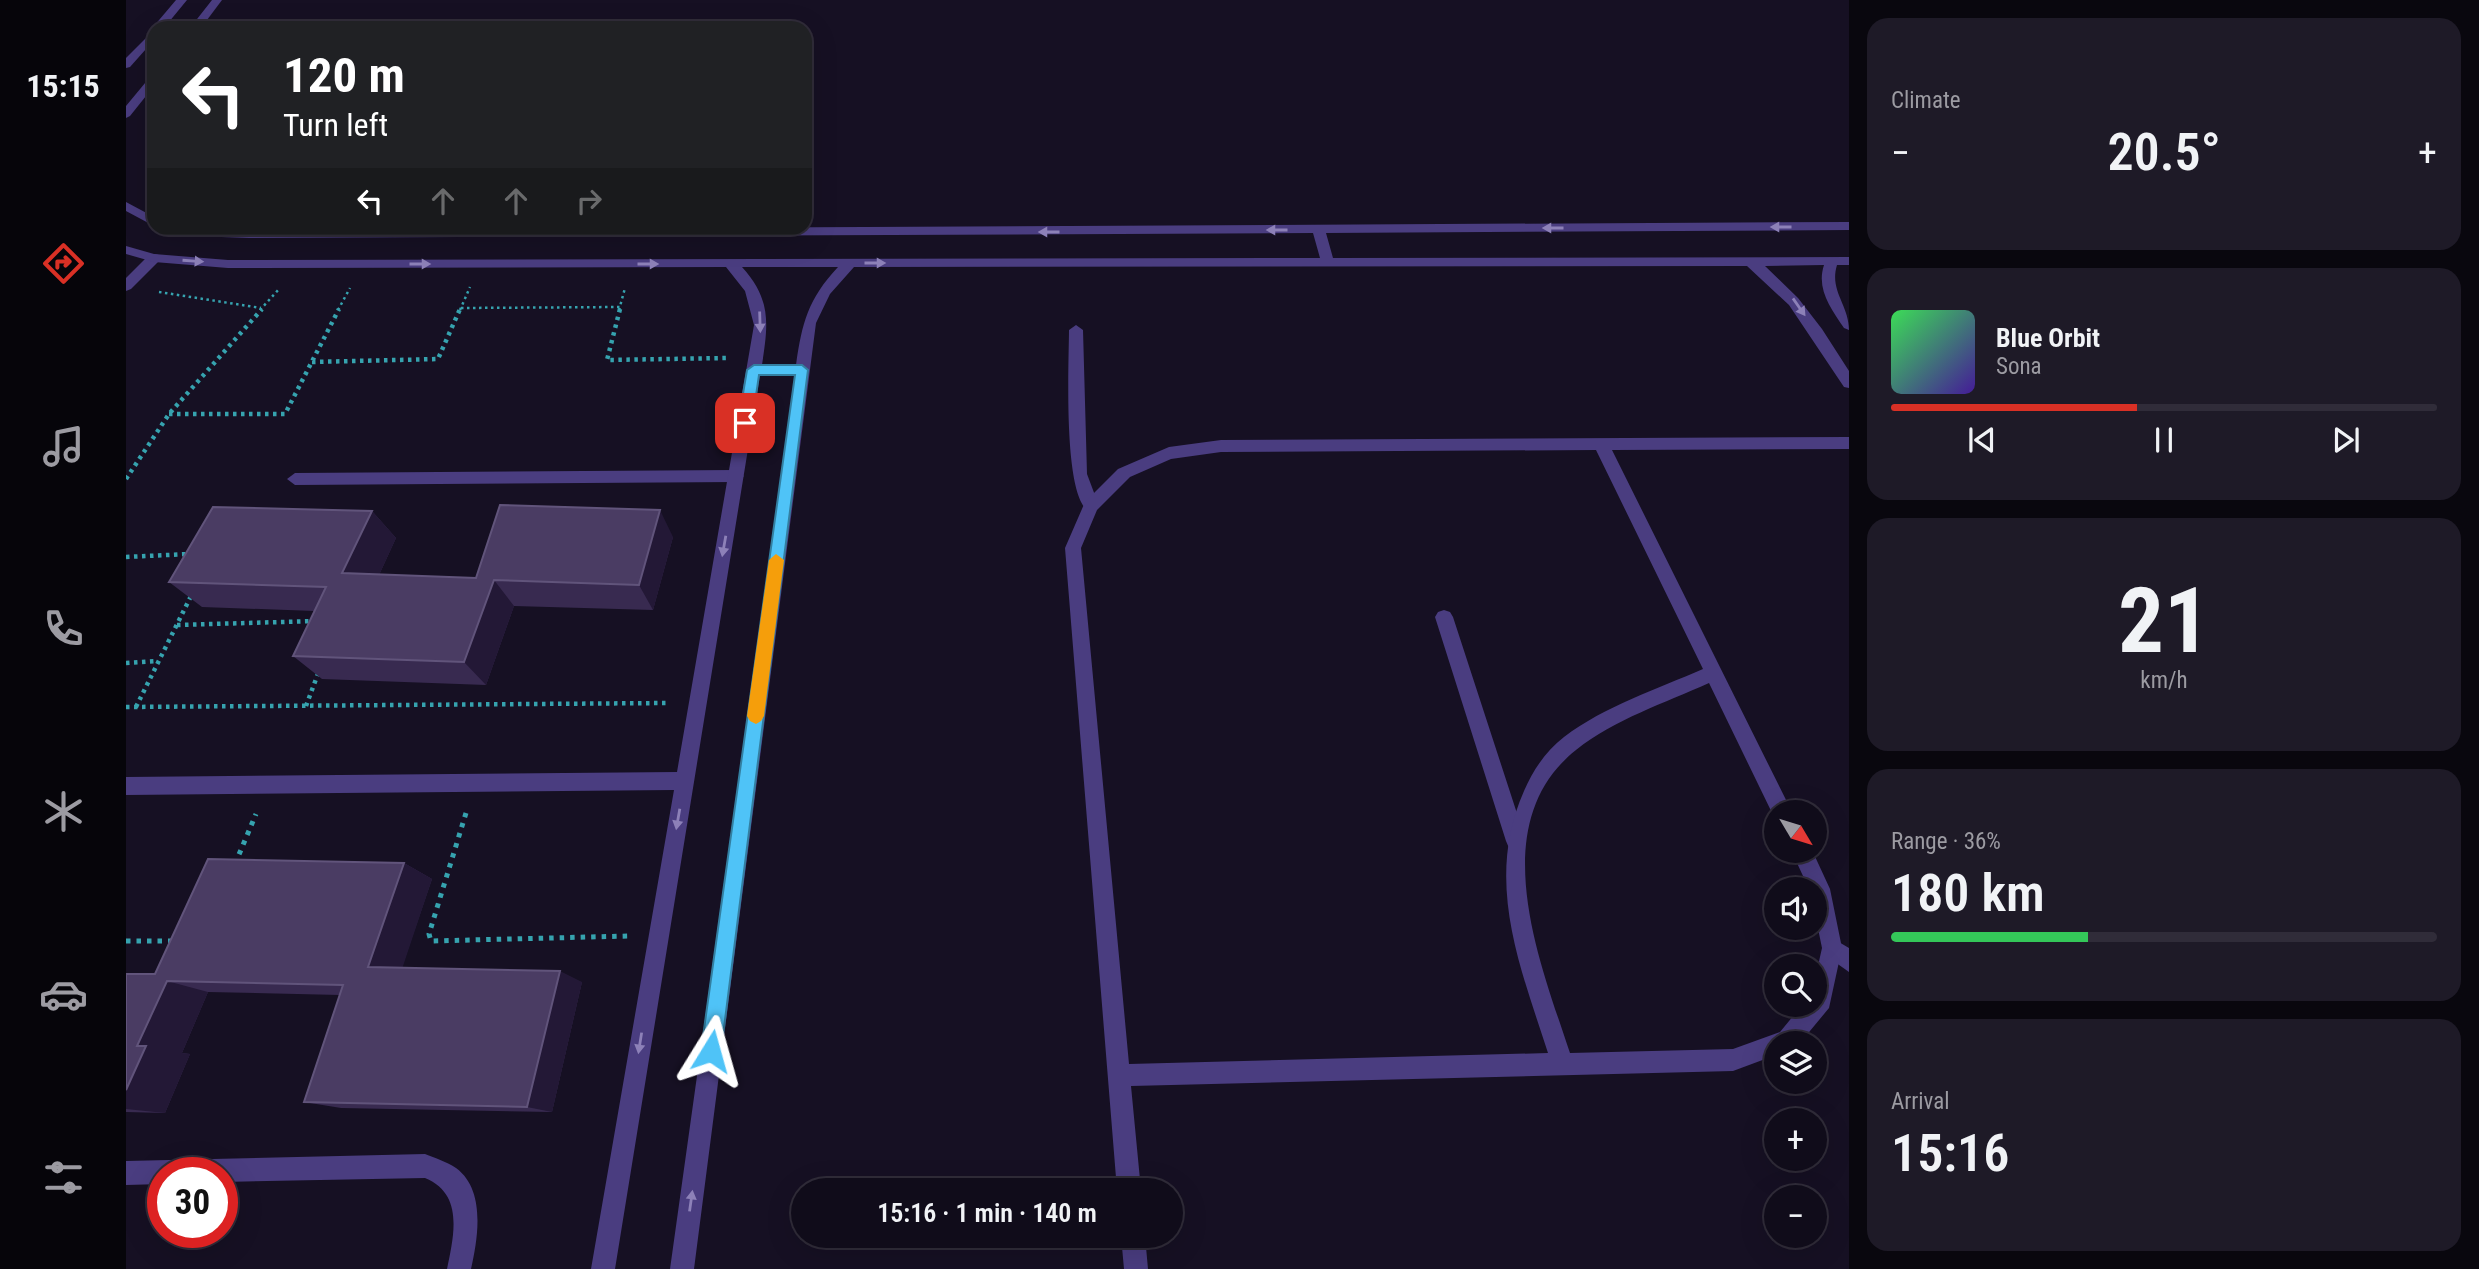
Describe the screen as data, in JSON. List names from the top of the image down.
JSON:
{
  "north": "bottom right",
  "page": {
    "tabs": "15:15",
    "tile": [
      "Climate",
      ["21", "km/h"],
      ["Range · 36%", "180 km"],
      ["Arrival", "15:16"]
    ],
    "turn": ["120 m", "Turn left"],
    "heat": ["−", "20.5°", "+"],
    "song": ["Blue Orbit", "Sona"],
    "map_buttons": ["+", "−"],
    "limit": "30",
    "trip": "15:16 · 1 min · 140 m"
  }
}
